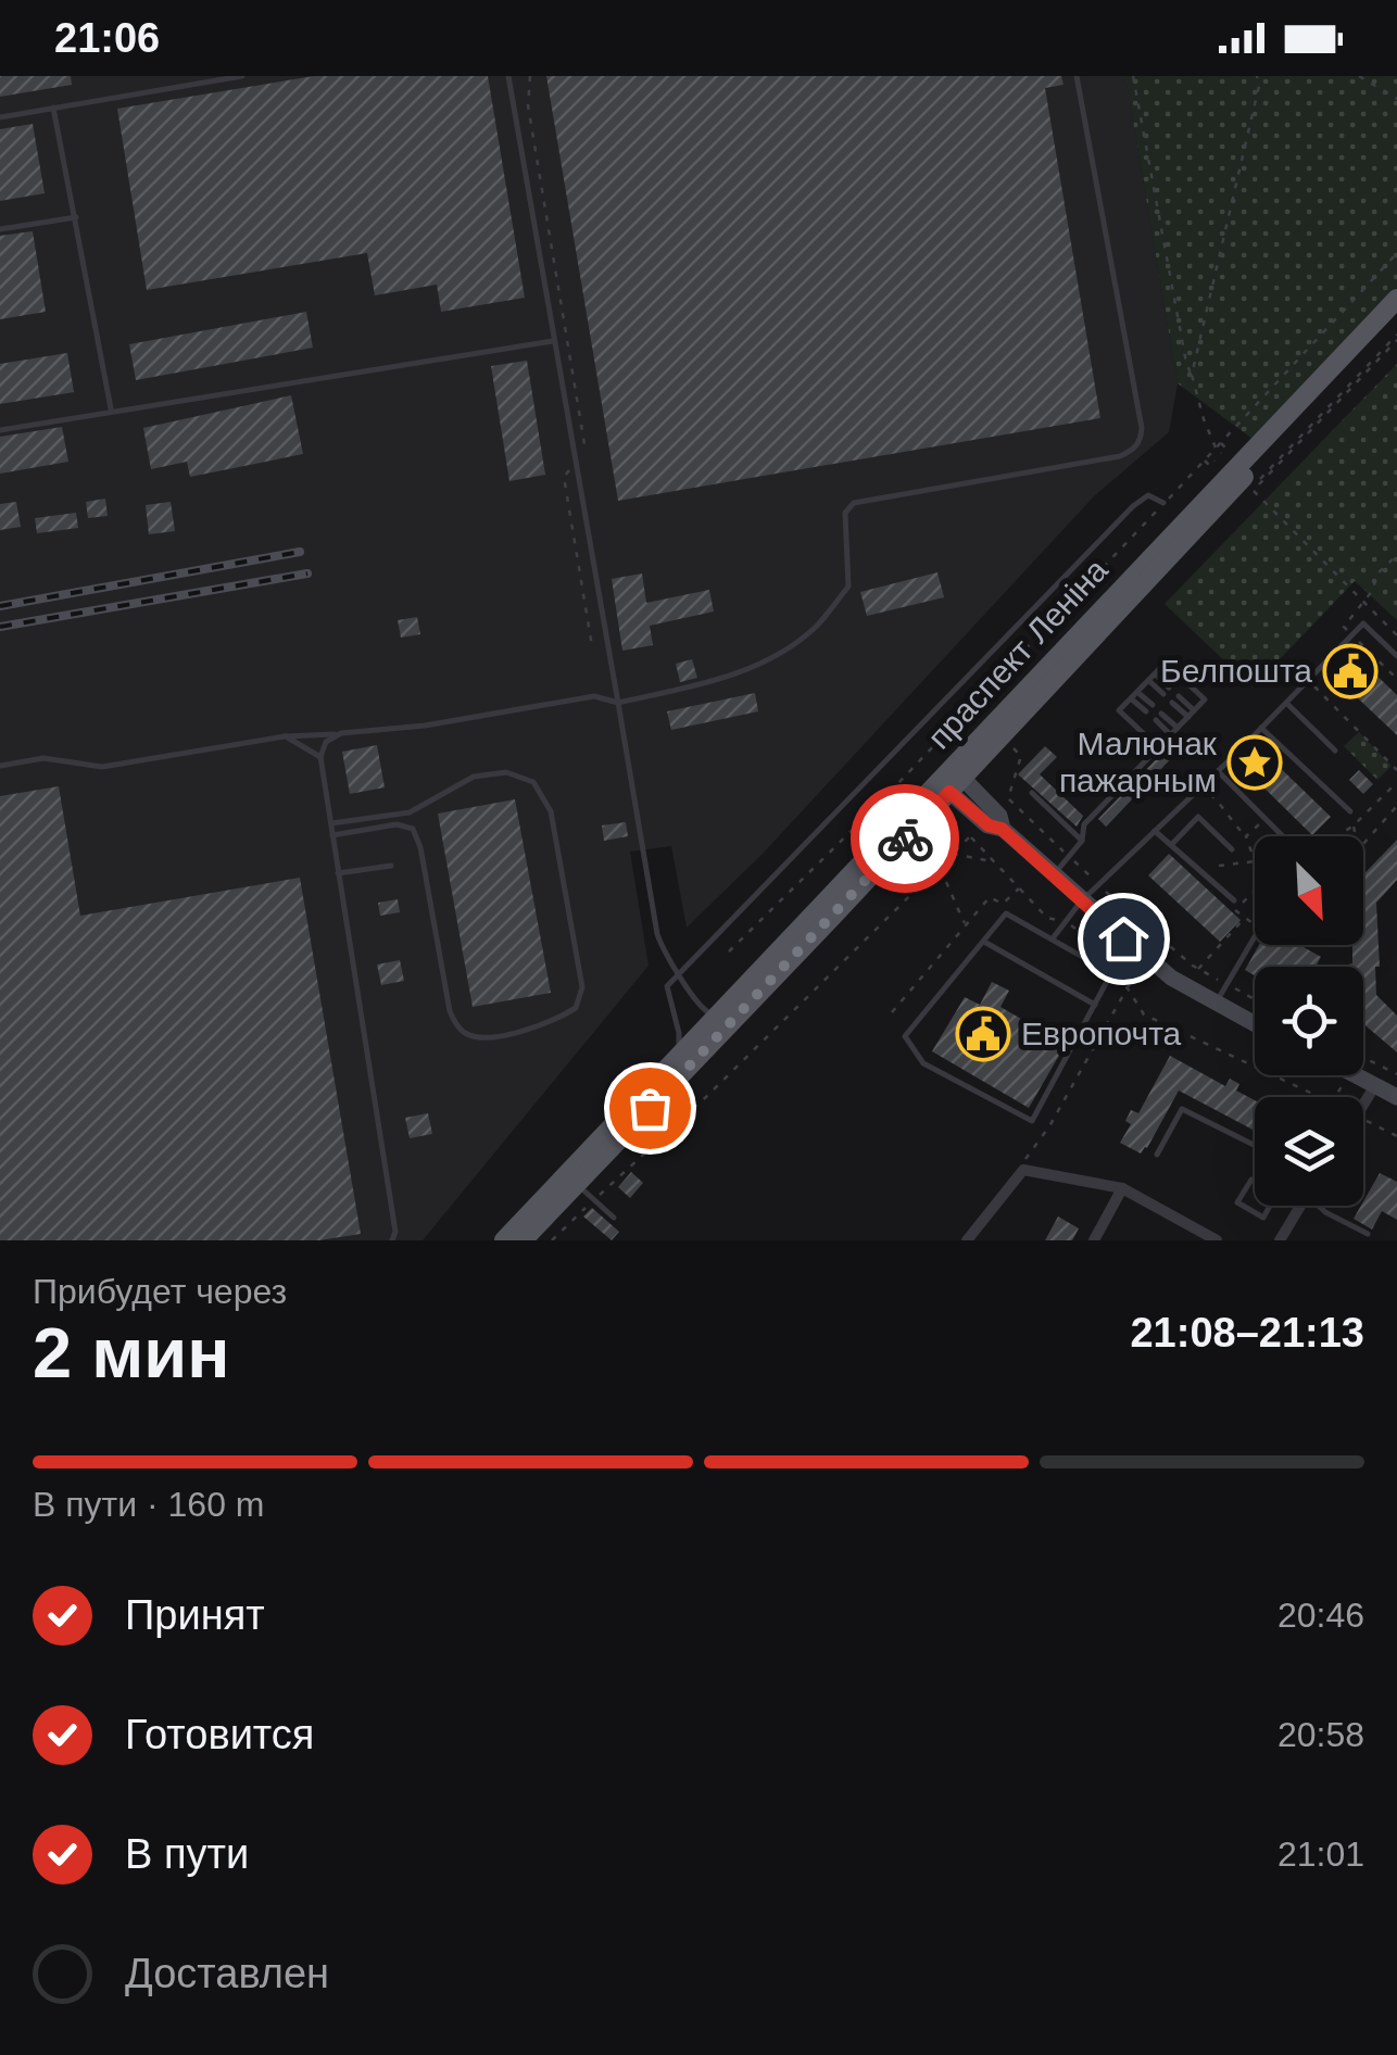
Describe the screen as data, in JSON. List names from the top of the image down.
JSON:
{
  "streets": {
    "main road": ["праспект Леніна"]
  },
  "places": {
    "public building": ["Белпошта", "Европочта"],
    "place": ["Малюнак пажарным"]
  },
  "north": "bottom right",
  "page": {
    "status": "21:06",
    "heading": ["2 мин", "Прибудет через", "21:08–21:13"],
    "bar": "В пути · 160 m",
    "list": [
      ["Принят", "20:46"],
      ["Готовится", "20:58"],
      ["В пути", "21:01"],
      "Доставлен"
    ]
  }
}
